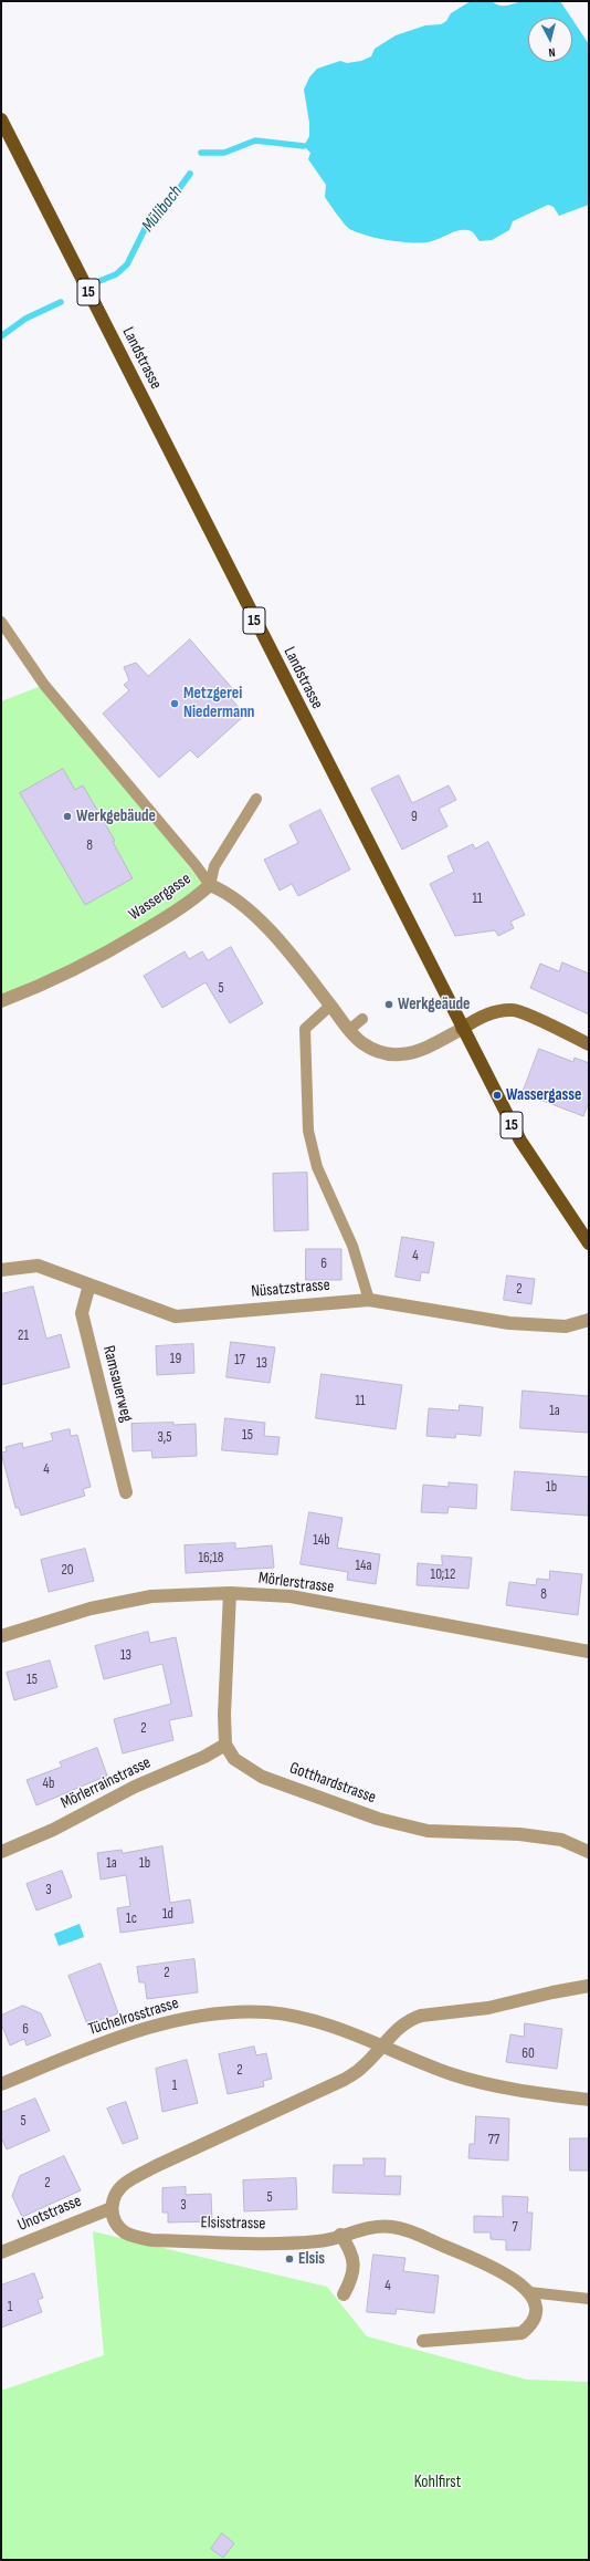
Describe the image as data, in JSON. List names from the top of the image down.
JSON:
{
  "streets": {
    "main road": ["15", "Landstrasse"],
    "street": [
      "Wassergasse",
      "Nüsatzstrasse",
      "Ramsauerweg",
      "Mörlerstrasse",
      "Mörlerrainstrasse",
      "Gotthardstrasse",
      "Tüchelrosstrasse",
      "Unotstrasse",
      "Elsisstrasse"
    ]
  },
  "crossings": [
    ["Landstrasse", "Wassergasse"],
    ["Nüsatzstrasse", "Ramsauerweg"],
    ["Mörlerrainstrasse", "Gotthardstrasse"],
    ["Unotstrasse", "Elsisstrasse"]
  ],
  "water": ["Mülibach"],
  "parks": ["Kohlfirst"],
  "places": [
    "Metzgerei Niedermann",
    "Werkgebäude",
    "Werkgeäude",
    "Wassergasse",
    "Elsis"
  ],
  "house_numbers": [
    "9",
    "8",
    "11",
    "5",
    "4",
    "6",
    "2",
    "21",
    "19",
    "17",
    "13",
    "11",
    "1a",
    "15",
    "3,5",
    "4",
    "1b",
    "14b",
    "16;18",
    "14a",
    "20",
    "10;12",
    "8",
    "13",
    "15",
    "2",
    "4b",
    "1a",
    "1b",
    "3",
    "1d",
    "1c",
    "2",
    "6",
    "60",
    "2",
    "1",
    "5",
    "77",
    "2",
    "5",
    "3",
    "7",
    "4",
    "1"
  ],
  "north": "bottom"
}
